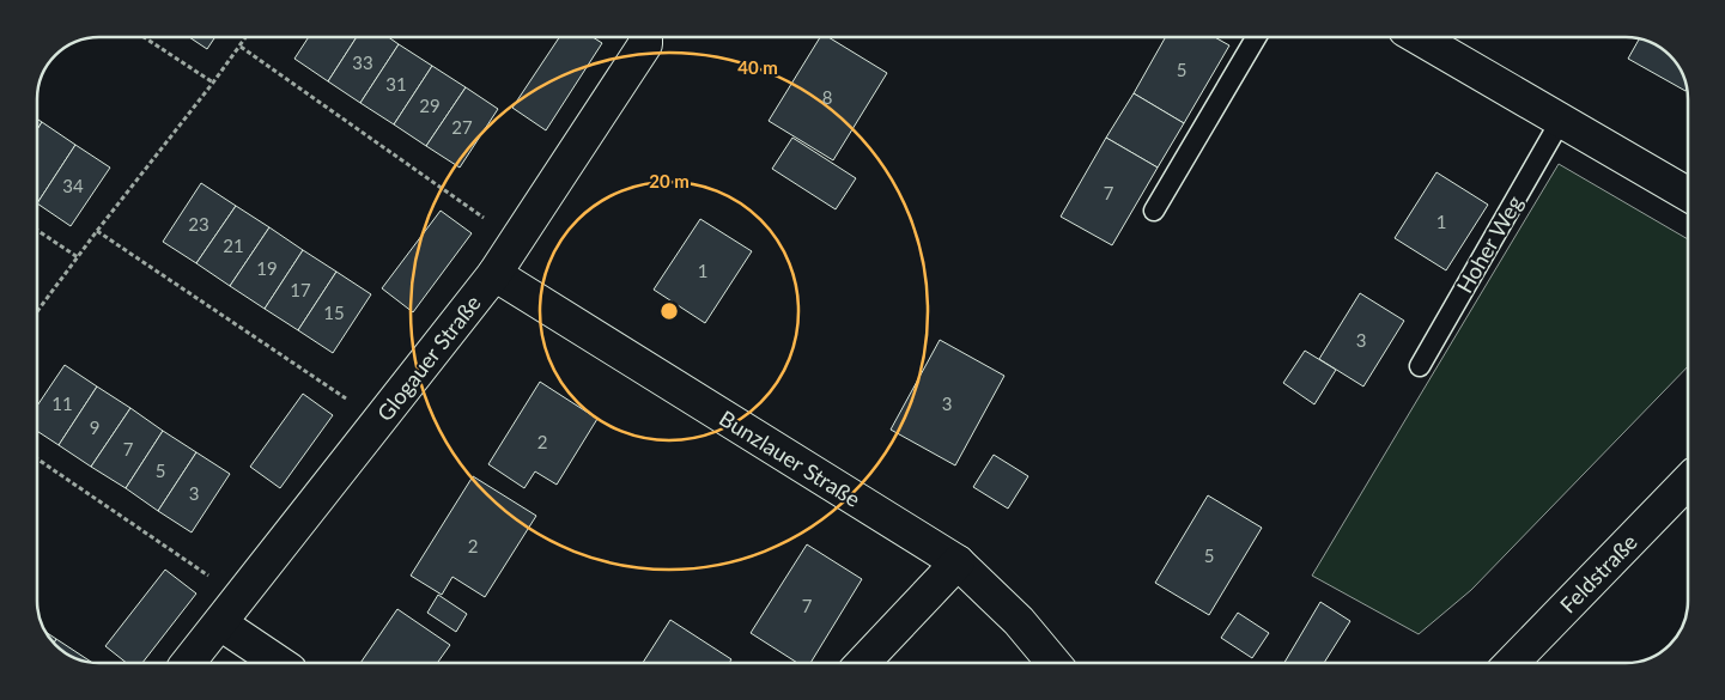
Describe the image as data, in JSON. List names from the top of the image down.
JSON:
{
  "streets": {
    "street": ["Glogauer Straße", "Bunzlauer Straße", "Feldstraße"],
    "lane": ["Hoher Weg"]
  },
  "crossings": [
    ["Glogauer Straße", "Bunzlauer Straße"]
  ],
  "house_numbers": [
    "33",
    "5",
    "31",
    "8",
    "29",
    "27",
    "34",
    "7",
    "1",
    "23",
    "21",
    "19",
    "1",
    "17",
    "15",
    "3",
    "11",
    "3",
    "9",
    "2",
    "7",
    "5",
    "3",
    "2",
    "5",
    "7"
  ],
  "rings": ["40 m", "20 m"]
}
